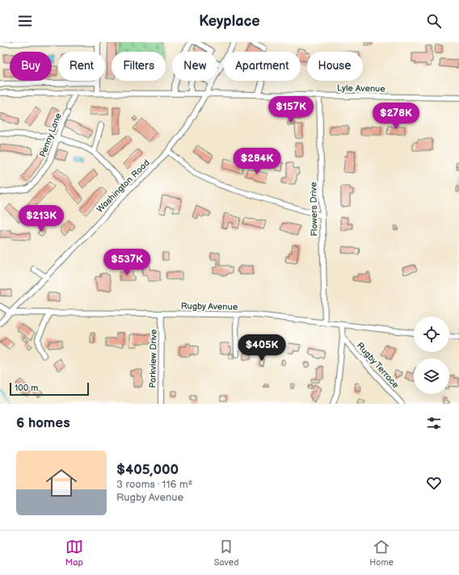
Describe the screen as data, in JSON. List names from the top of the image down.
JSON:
{
  "streets": {
    "street": [
      "Lyle Avenue",
      "Penny Lane",
      "Washington Road",
      "Flowers Drive",
      "Rugby Avenue",
      "Parkview Drive",
      "Rugby Terrace"
    ]
  },
  "crossings": [
    ["Lyle Avenue", "Penny Lane"],
    ["Lyle Avenue", "Washington Road"],
    ["Lyle Avenue", "Flowers Drive"],
    ["Washington Road", "Rugby Avenue"],
    ["Flowers Drive", "Rugby Avenue"],
    ["Rugby Avenue", "Parkview Drive"]
  ],
  "scale_bar": "100 m",
  "page": {
    "header": "Keyplace",
    "chip": [
      "Buy",
      "Rent",
      "Filters",
      "New",
      "Apartment",
      "House"
    ],
    "price": [
      "$157K",
      "$278K",
      "$284K",
      "$213K",
      "$537K",
      "$405K"
    ],
    "scale": "100 m",
    "heading": "6 homes",
    "list": [
      {
        "name": "$405,000",
        "note": "3 rooms · 116 m² · Rugby Avenue"
      }
    ],
    "tabs": ["Map", "Saved", "Home"]
  }
}
